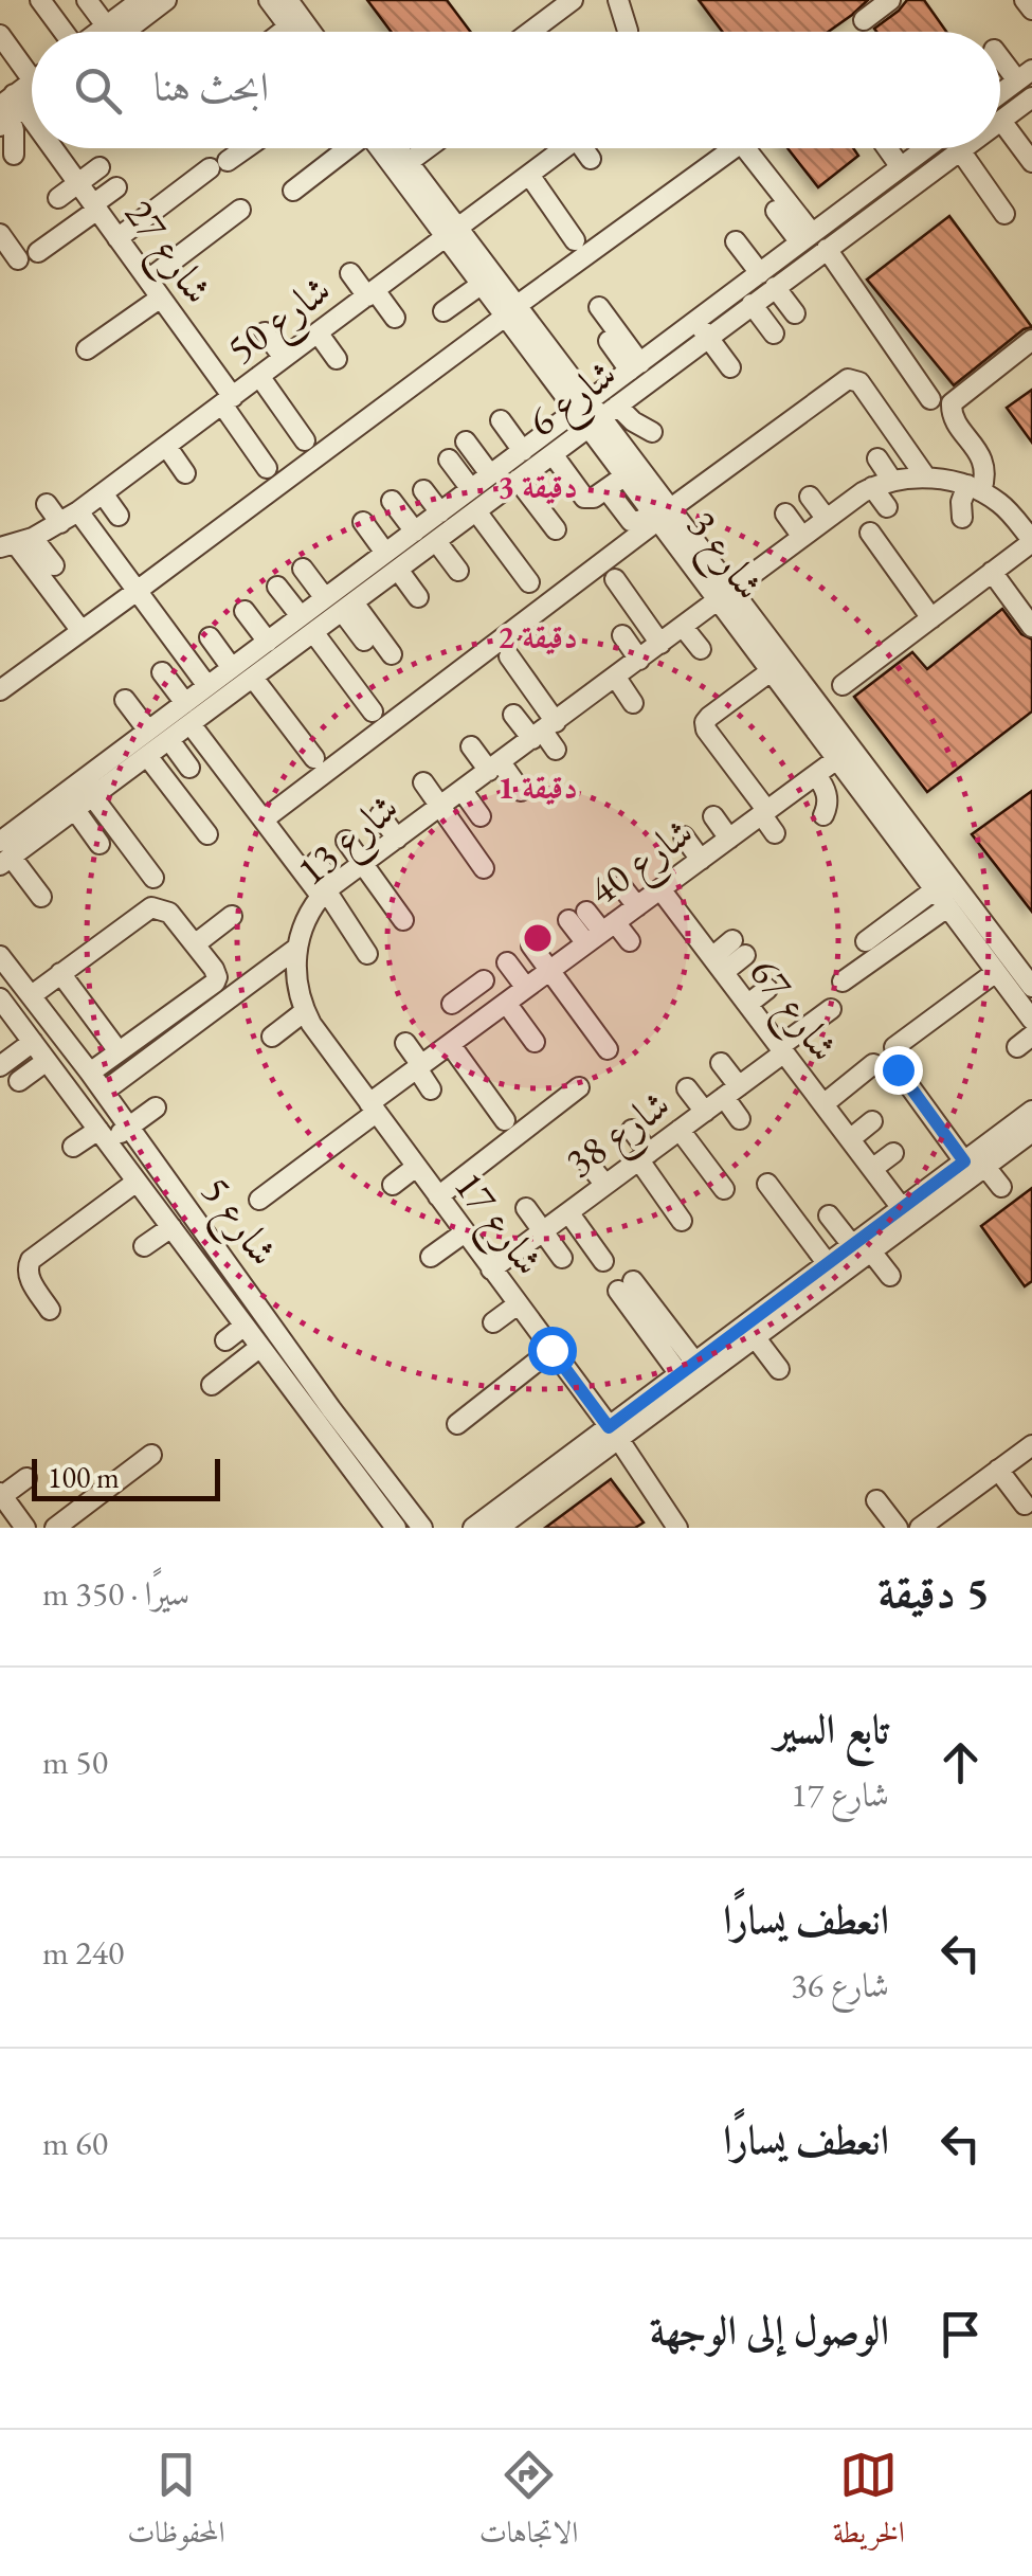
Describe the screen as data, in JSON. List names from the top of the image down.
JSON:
{
  "streets": {
    "street": [
      "شارع 27",
      "شارع 50",
      "شارع 6",
      "شارع 3",
      "شارع 13",
      "شارع 40",
      "شارع 67",
      "شارع 38",
      "شارع 5",
      "شارع 17"
    ]
  },
  "crossings": [
    ["شارع 27", "شارع 50"],
    ["شارع 50", "شارع 3"],
    ["شارع 6", "شارع 3"],
    ["شارع 3", "شارع 13"],
    ["شارع 3", "شارع 40"],
    ["شارع 13", "شارع 17"],
    ["شارع 40", "شارع 67"],
    ["شارع 40", "شارع 17"],
    ["شارع 67", "شارع 38"],
    ["شارع 38", "شارع 17"]
  ],
  "scale_bar": "100 m",
  "page": {
    "search": "ابحث هنا",
    "scale": "100 m",
    "heading": ["5 دقيقة", "سيرًا · 350 m"],
    "list": [
      ["تابع السير", "شارع 17", "50 m"],
      ["انعطف يسارًا", "شارع 36", "240 m"],
      ["انعطف يسارًا", "60 m"],
      "الوصول إلى الوجهة"
    ],
    "nav": ["الخريطة", "الاتجاهات", "المحفوظات"]
  },
  "rings": ["3 دقيقة", "2 دقيقة", "1 دقيقة"]
}
